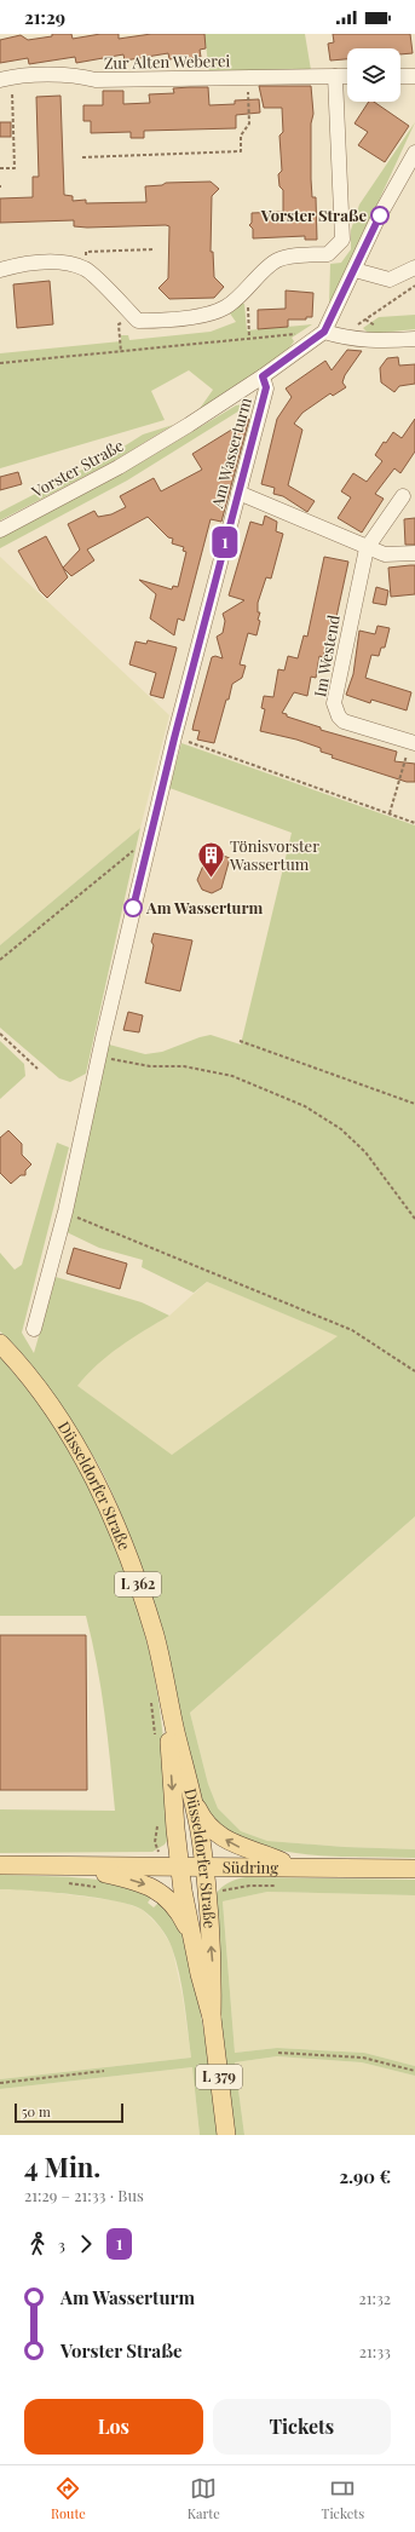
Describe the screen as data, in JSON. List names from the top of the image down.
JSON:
{
  "streets": {
    "main road": [
      "Düsseldorfer Straße",
      "L 362",
      "Südring",
      "L 379"
    ],
    "street": [
      "Zur Alten Weberei",
      "Am Wasserturm",
      "Vorster Straße",
      "Im Westend"
    ]
  },
  "crossings": [
    ["Am Wasserturm", "Vorster Straße"],
    ["Düsseldorfer Straße", "Südring"]
  ],
  "places": {
    "other": ["Vorster Straße", "Am Wasserturm"],
    "building": ["Tönisvorster Wassertum"]
  },
  "lines": ["bus line 1"],
  "scale_bar": "50 m",
  "page": {
    "status": "21:29",
    "on_map": "1",
    "scale": "50 m",
    "heading": ["4 Min.", "21:29 – 21:33 · Bus", "2.90 €"],
    "legs": ["3", "1"],
    "list": [
      {
        "name": "Am Wasserturm",
        "value": "21:32"
      },
      {
        "name": "Vorster Straße",
        "value": "21:33"
      }
    ],
    "buttons": ["Los", "Tickets"],
    "tabs": ["Route", "Karte", "Tickets"]
  }
}
